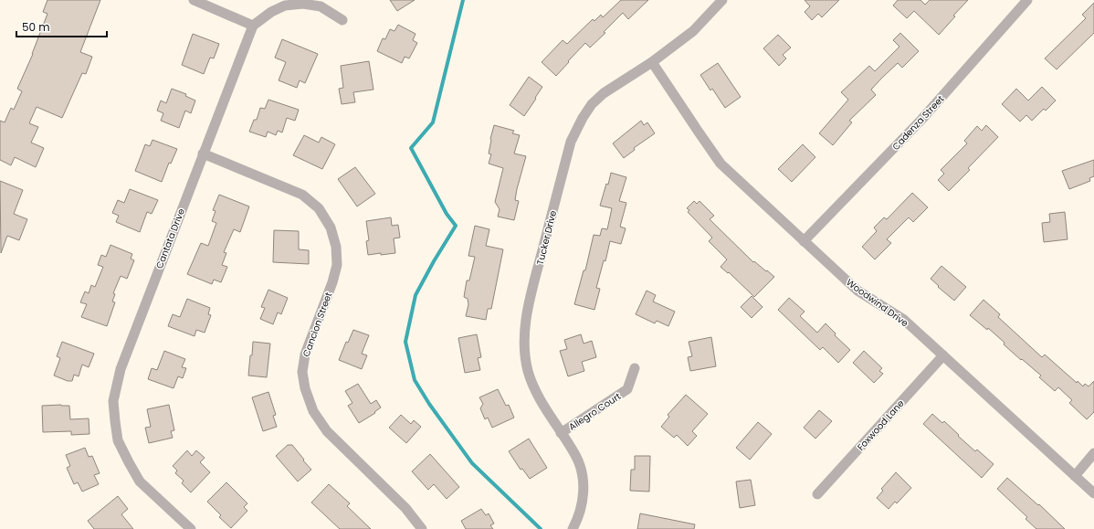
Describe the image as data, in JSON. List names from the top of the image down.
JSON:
{
  "streets": {
    "street": [
      "Cadenza Street",
      "Tucker Drive",
      "Cantata Drive",
      "Woodwind Drive",
      "Cancion Street",
      "Allegro Court",
      "Foxwood Lane"
    ]
  },
  "crossings": [
    ["Cadenza Street", "Woodwind Drive"],
    ["Tucker Drive", "Woodwind Drive"],
    ["Tucker Drive", "Allegro Court"],
    ["Cantata Drive", "Cancion Street"],
    ["Woodwind Drive", "Foxwood Lane"]
  ],
  "scale_bar": "50 m"
}
